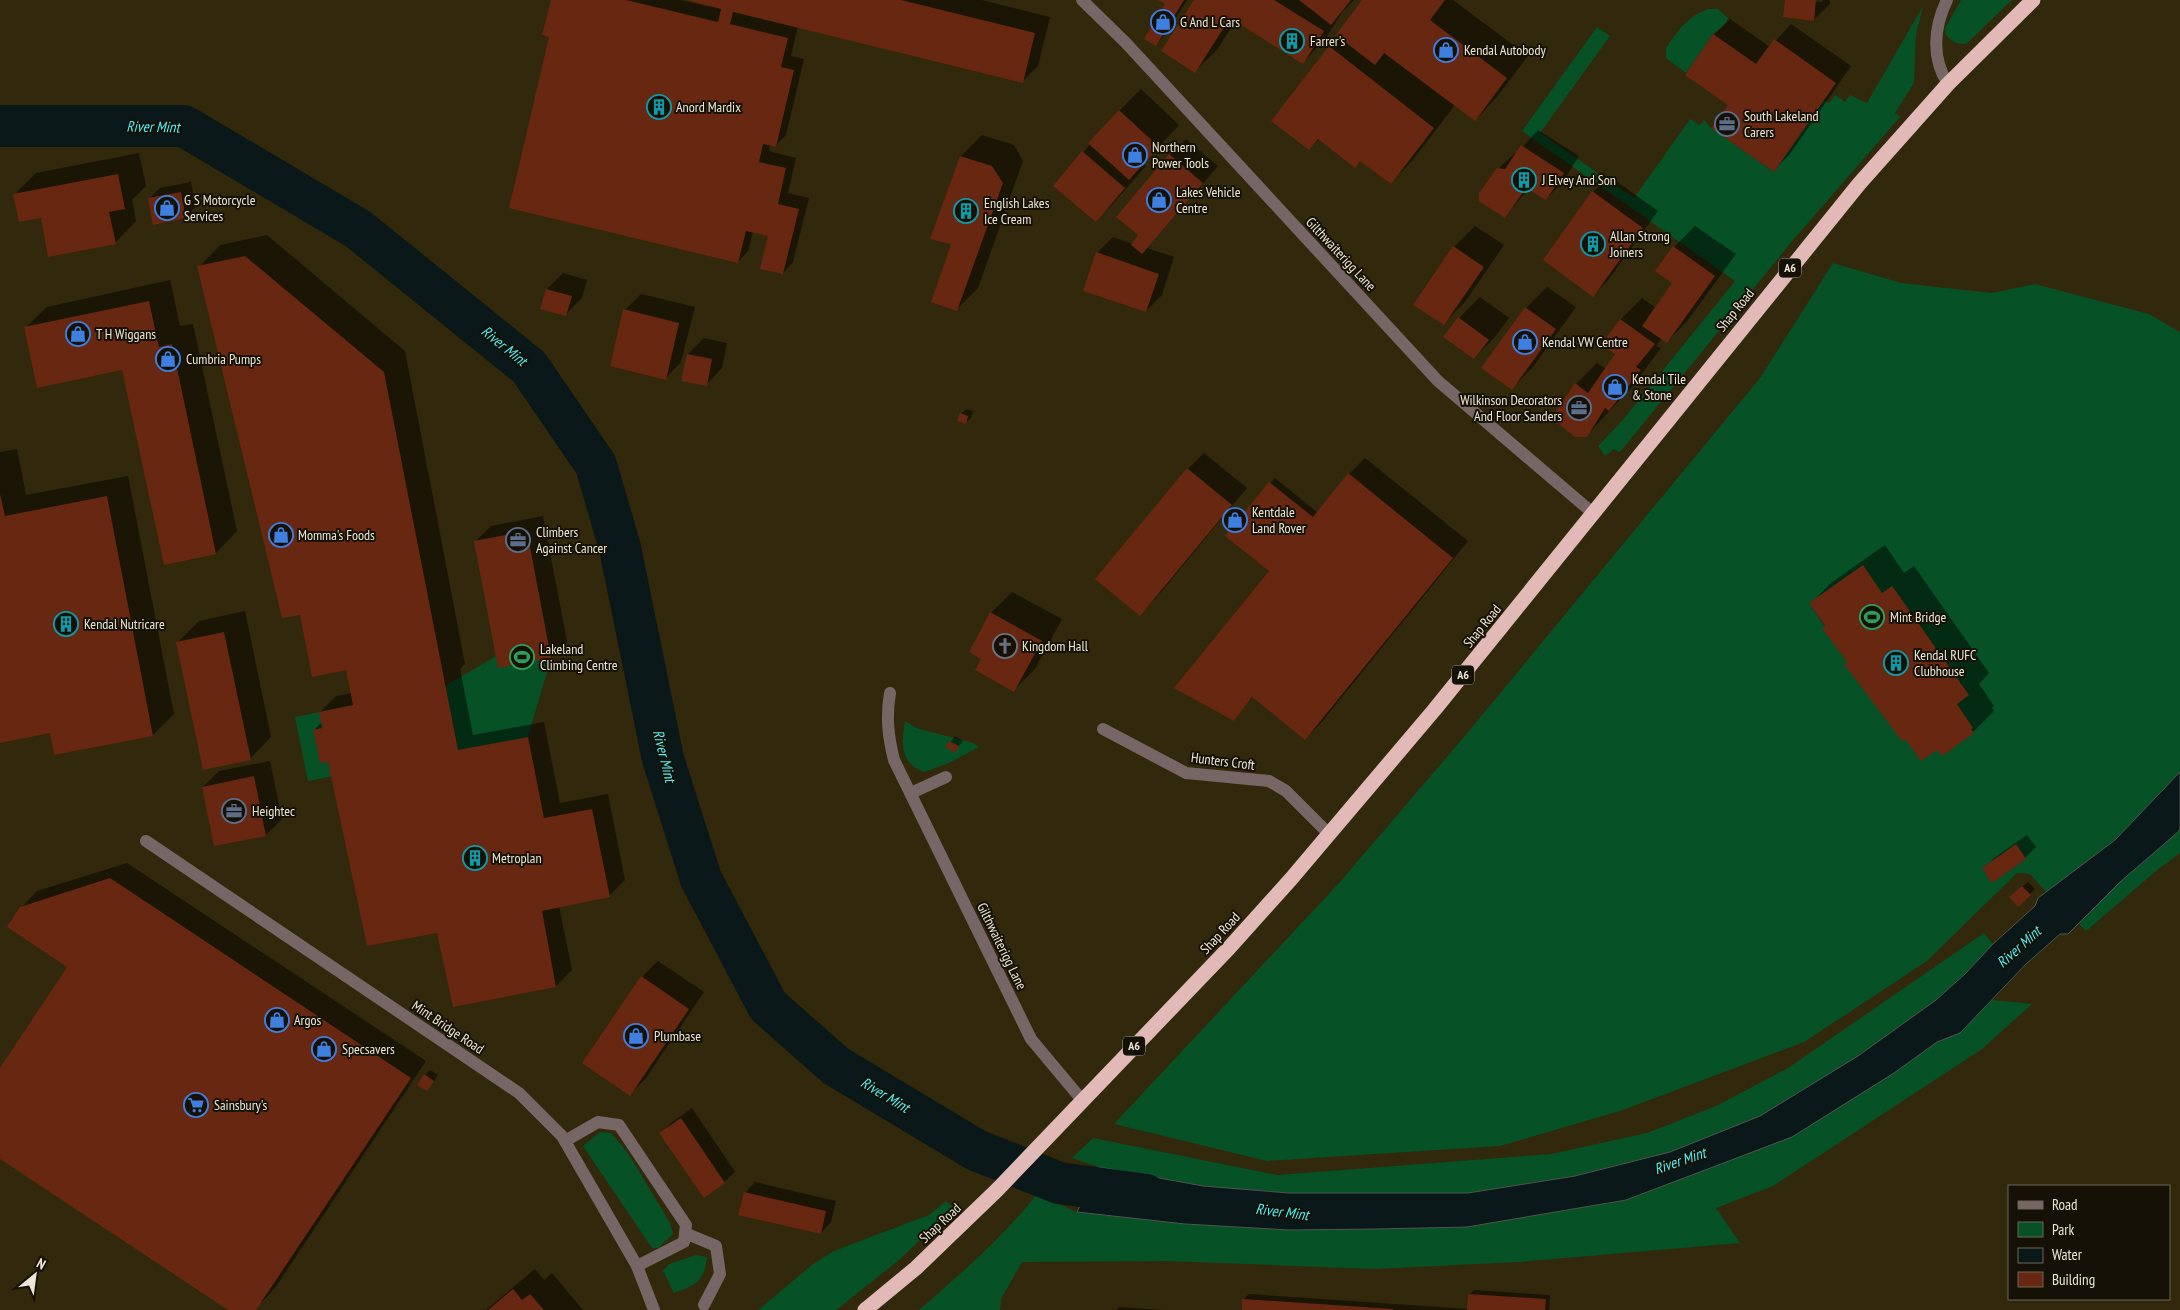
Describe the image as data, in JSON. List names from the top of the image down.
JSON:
{
  "streets": {
    "highway": ["A6", "Shap Road"],
    "street": ["Gilthwaiterigg Lane", "Hunters Croft", "Mint Bridge Road"]
  },
  "crossings": [
    ["Gilthwaiterigg Lane", "Shap Road"],
    ["Shap Road", "Hunters Croft"]
  ],
  "water": ["River Mint"],
  "places": {
    "shop": [
      "G And L Cars",
      "Kendal Autobody",
      "Northern Power Tools",
      "Lakes Vehicle Centre",
      "G S Motorcycle Services",
      "T H Wiggans",
      "Kendal VW Centre",
      "Cumbria Pumps",
      "Kendal Tile & Stone",
      "Kentdale Land Rover",
      "Momma's Foods",
      "Argos",
      "Plumbase",
      "Specsavers"
    ],
    "building": [
      "Farrer's",
      "Anord Mardix",
      "J Elvey And Son",
      "English Lakes Ice Cream",
      "Allan Strong Joiners",
      "Kendal Nutricare",
      "Kendal RUFC Clubhouse",
      "Metroplan"
    ],
    "office": [
      "South Lakeland Carers",
      "Wilkinson Decorators And Floor Sanders",
      "Climbers Against Cancer",
      "Heightec"
    ],
    "sports": ["Mint Bridge", "Lakeland Climbing Centre"],
    "church": ["Kingdom Hall"],
    "supermarket": ["Sainsbury's"]
  },
  "legend": [
    "Road",
    "Park",
    "Water",
    "Building"
  ],
  "north": "top right"
}
